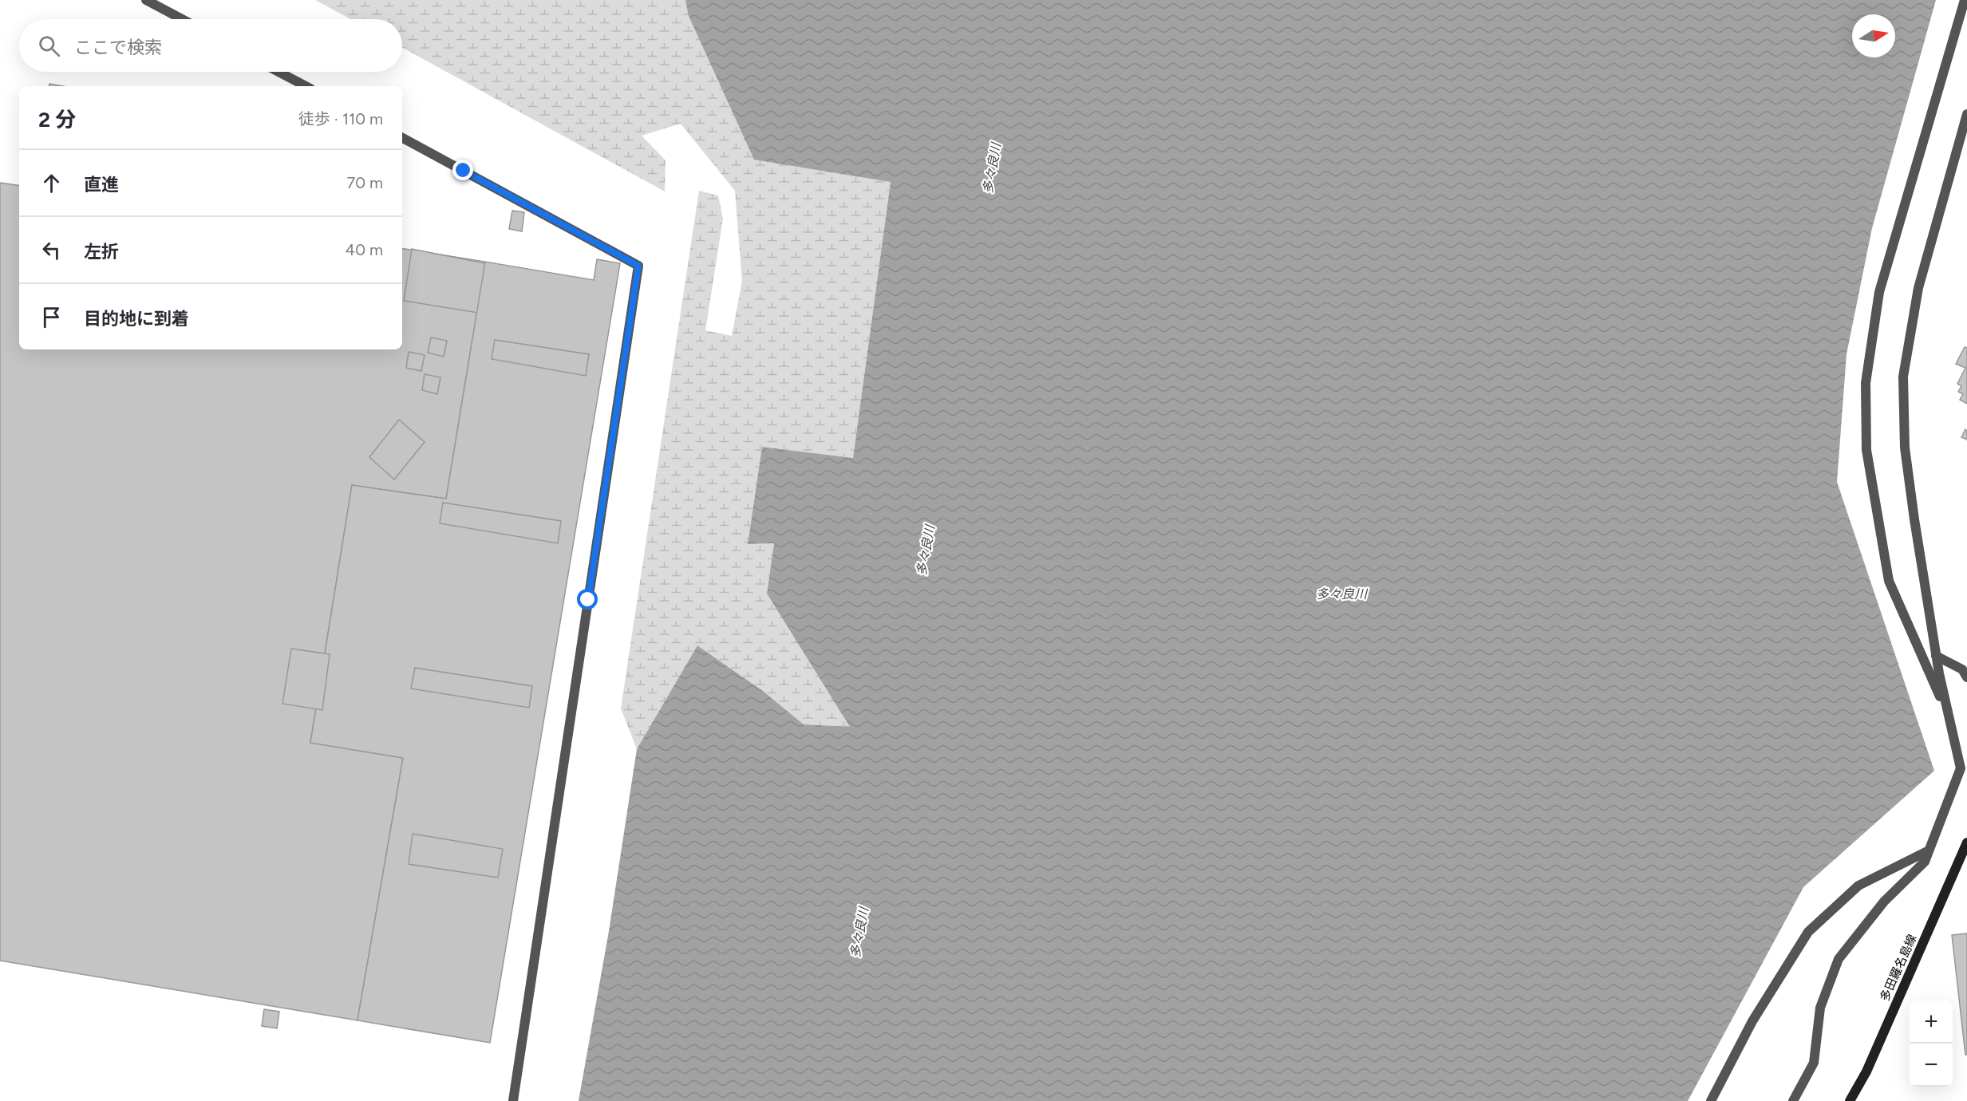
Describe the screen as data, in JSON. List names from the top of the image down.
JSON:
{
  "streets": {
    "main road": ["多田羅名島線"]
  },
  "water": ["多々良川"],
  "north": "right",
  "page": {
    "search": "ここで検索",
    "heading": ["2 分", "徒歩 · 110 m"],
    "list": [
      ["直進", "70 m"],
      ["左折", "40 m"],
      "目的地に到着"
    ],
    "map_buttons": ["+", "−"]
  }
}
